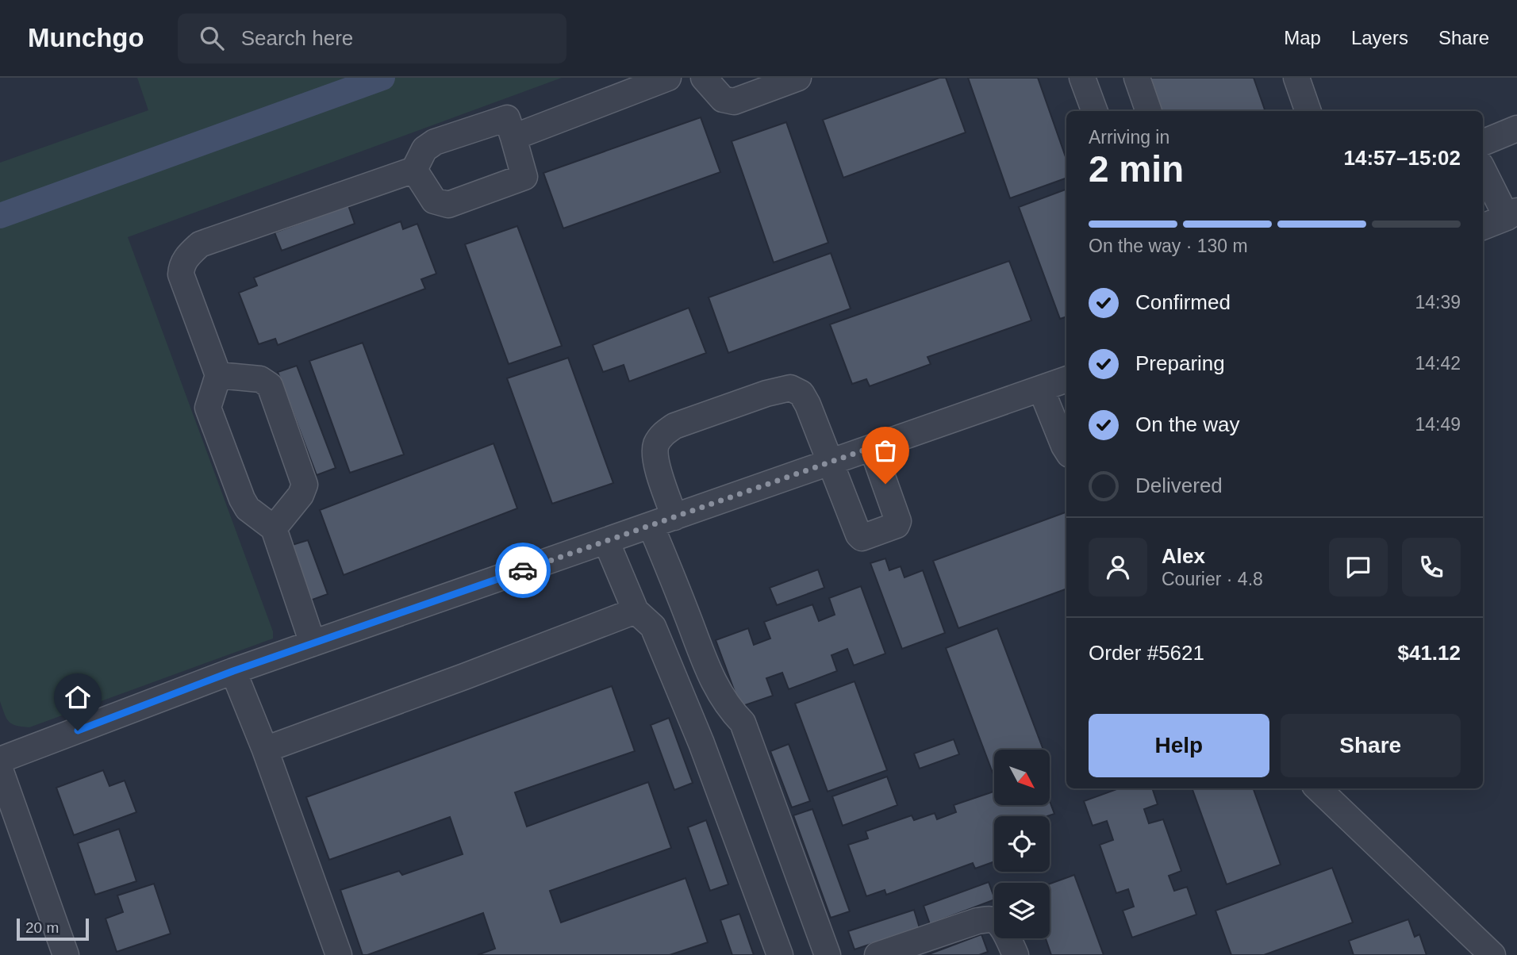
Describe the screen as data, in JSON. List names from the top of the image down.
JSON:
{
  "scale_bar": "20 m",
  "north": "bottom right",
  "page": {
    "header": "Munchgo",
    "search": "Search here",
    "nav": ["Map", "Layers", "Share"],
    "heading": ["2 min", "Arriving in", "14:57–15:02"],
    "panel": [
      "Alex",
      "Courier · 4.8",
      "Order #5621",
      "$41.12"
    ],
    "bar": "On the way · 130 m",
    "list": [
      ["Confirmed", "14:39"],
      ["Preparing", "14:42"],
      ["On the way", "14:49"],
      "Delivered"
    ],
    "buttons": ["Help", "Share"],
    "scale": "20 m"
  }
}
